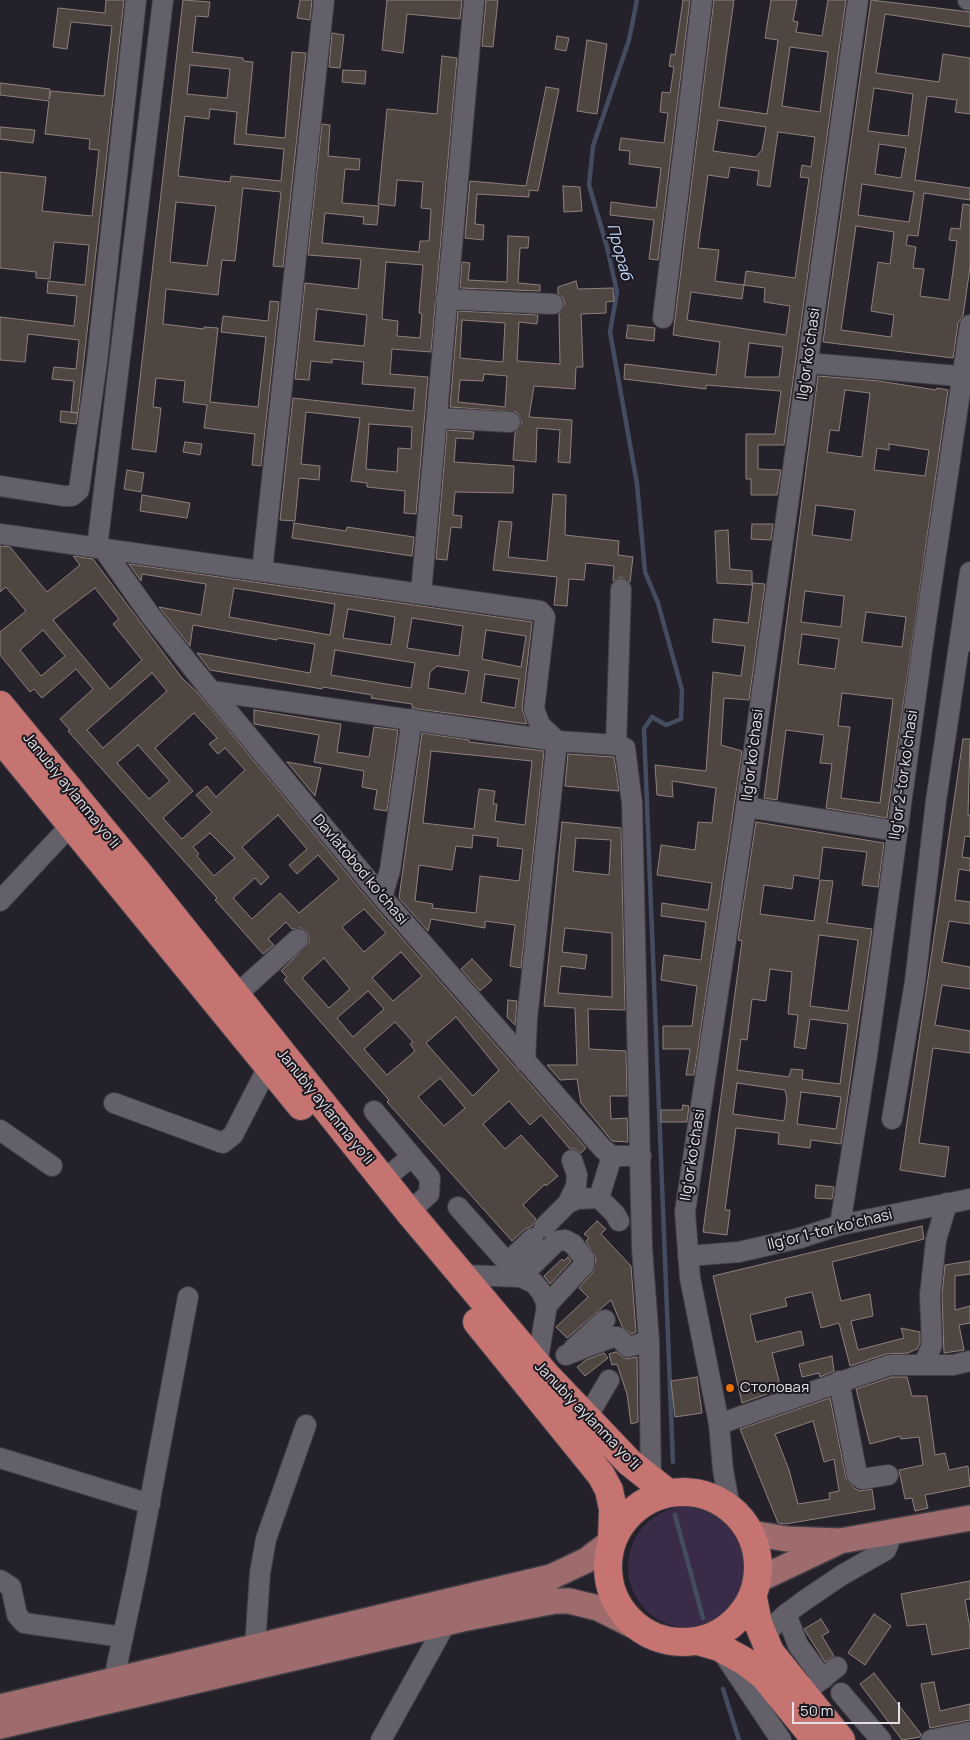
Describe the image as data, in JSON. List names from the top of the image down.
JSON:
{
  "streets": {
    "highway": ["Janubiy aylanma yoʻli"],
    "street": [
      "Ilgʻor koʻchasi",
      "Ilgʻor 2-tor koʻchasi",
      "Davlatobod koʻchasi",
      "Ilgʻor 1-tor koʻchasi"
    ]
  },
  "crossings": [
    ["Ilgʻor koʻchasi", "Janubiy aylanma yoʻli"],
    ["Ilgʻor koʻchasi", "Ilgʻor 1-tor koʻchasi"],
    ["Ilgʻor 2-tor koʻchasi", "Ilgʻor 1-tor koʻchasi"]
  ],
  "water": ["Прораб"],
  "places": ["Столовая"],
  "scale_bar": "50 m"
}
